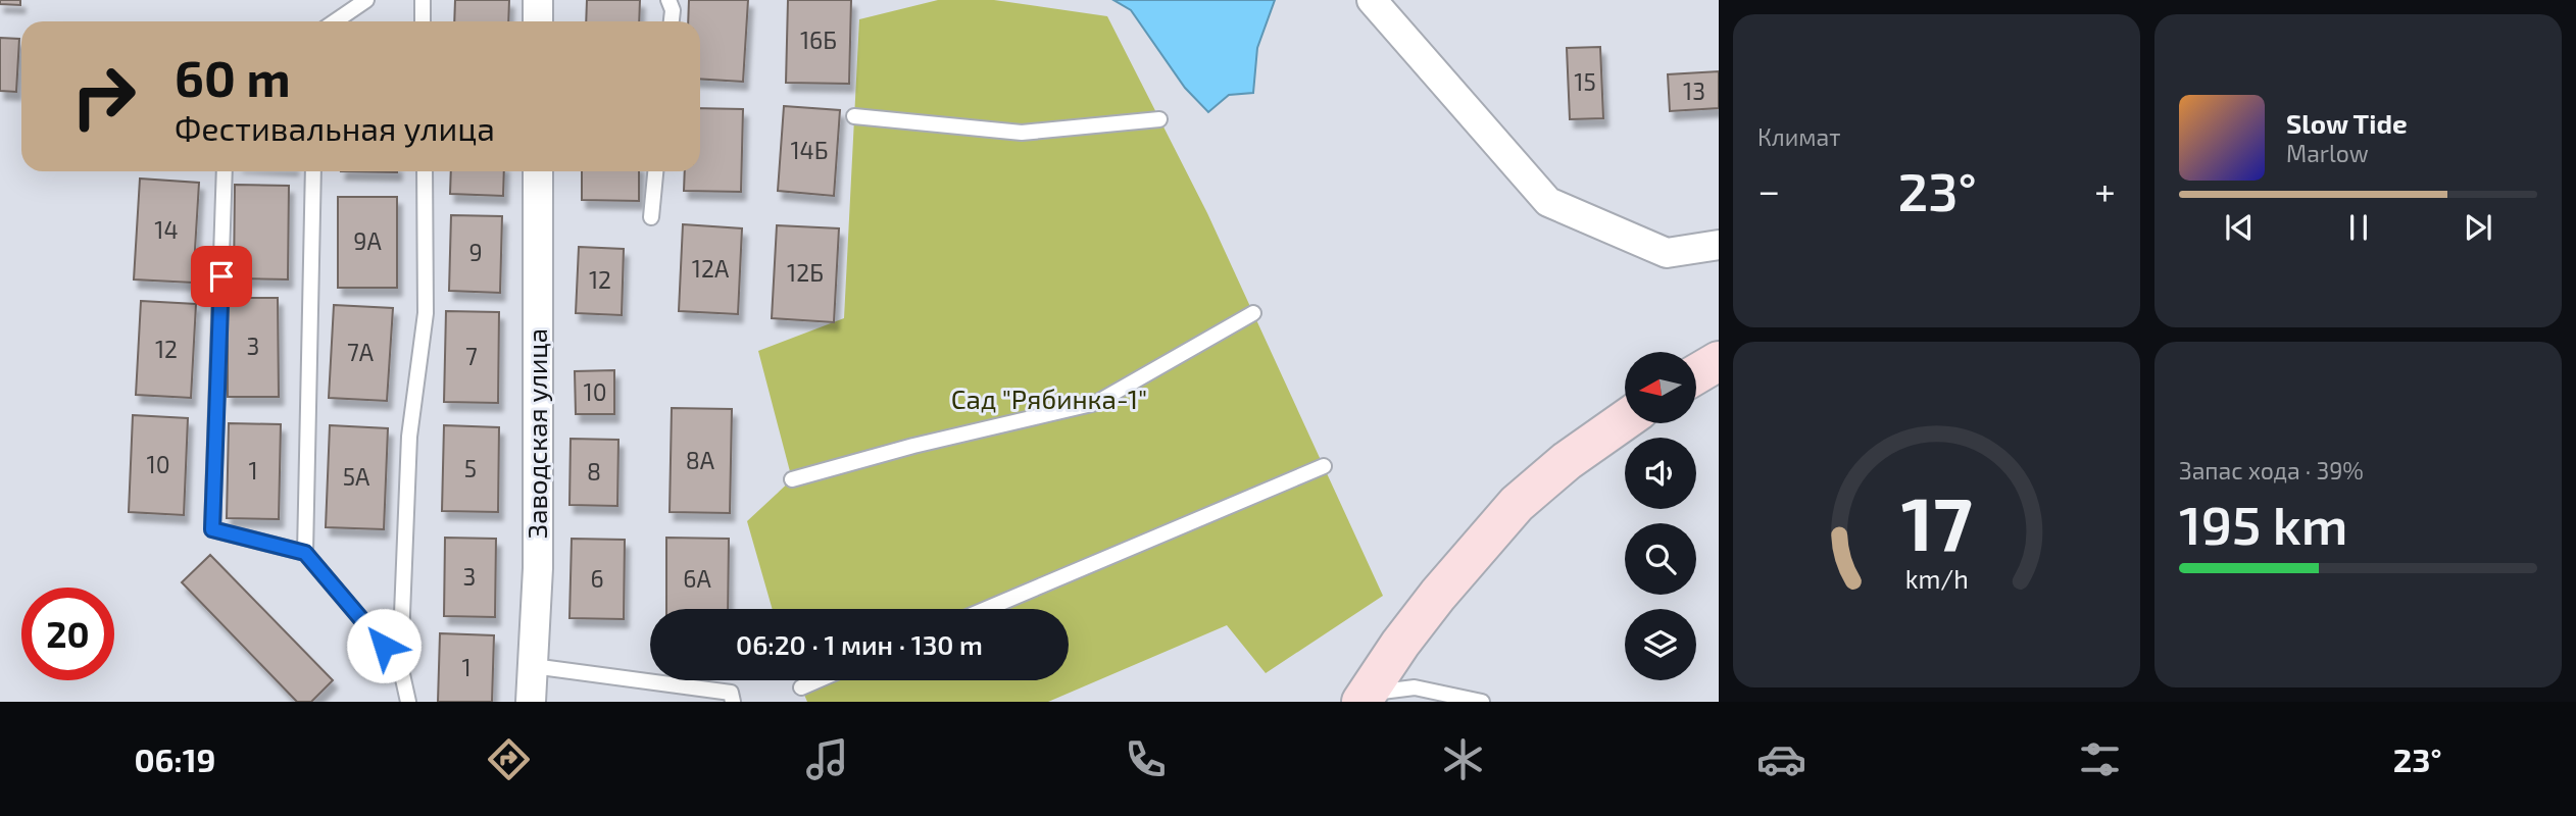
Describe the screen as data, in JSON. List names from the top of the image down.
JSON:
{
  "streets": {
    "street": ["Заводская улица"]
  },
  "parks": ["Сад \"Рябинка-1\""],
  "house_numbers": [
    "16Б",
    "15",
    "13",
    "14Б",
    "14",
    "9А",
    "9",
    "12А",
    "12Б",
    "12",
    "3",
    "12",
    "7А",
    "7",
    "10",
    "8А",
    "10",
    "5",
    "1",
    "8",
    "5А",
    "3",
    "6",
    "6А",
    "1"
  ],
  "north": "left",
  "page": {
    "tile": [
      "Климат",
      ["Запас хода · 39%", "195 km"]
    ],
    "turn": ["60 m", "Фестивальная улица"],
    "song": ["Slow Tide", "Marlow"],
    "heat": ["−", "23°", "+"],
    "limit": "20",
    "trip": "06:20 · 1 мин · 130 m",
    "tabs": ["06:19", "23°"],
    "gauge": ["17", "km/h"]
  }
}
